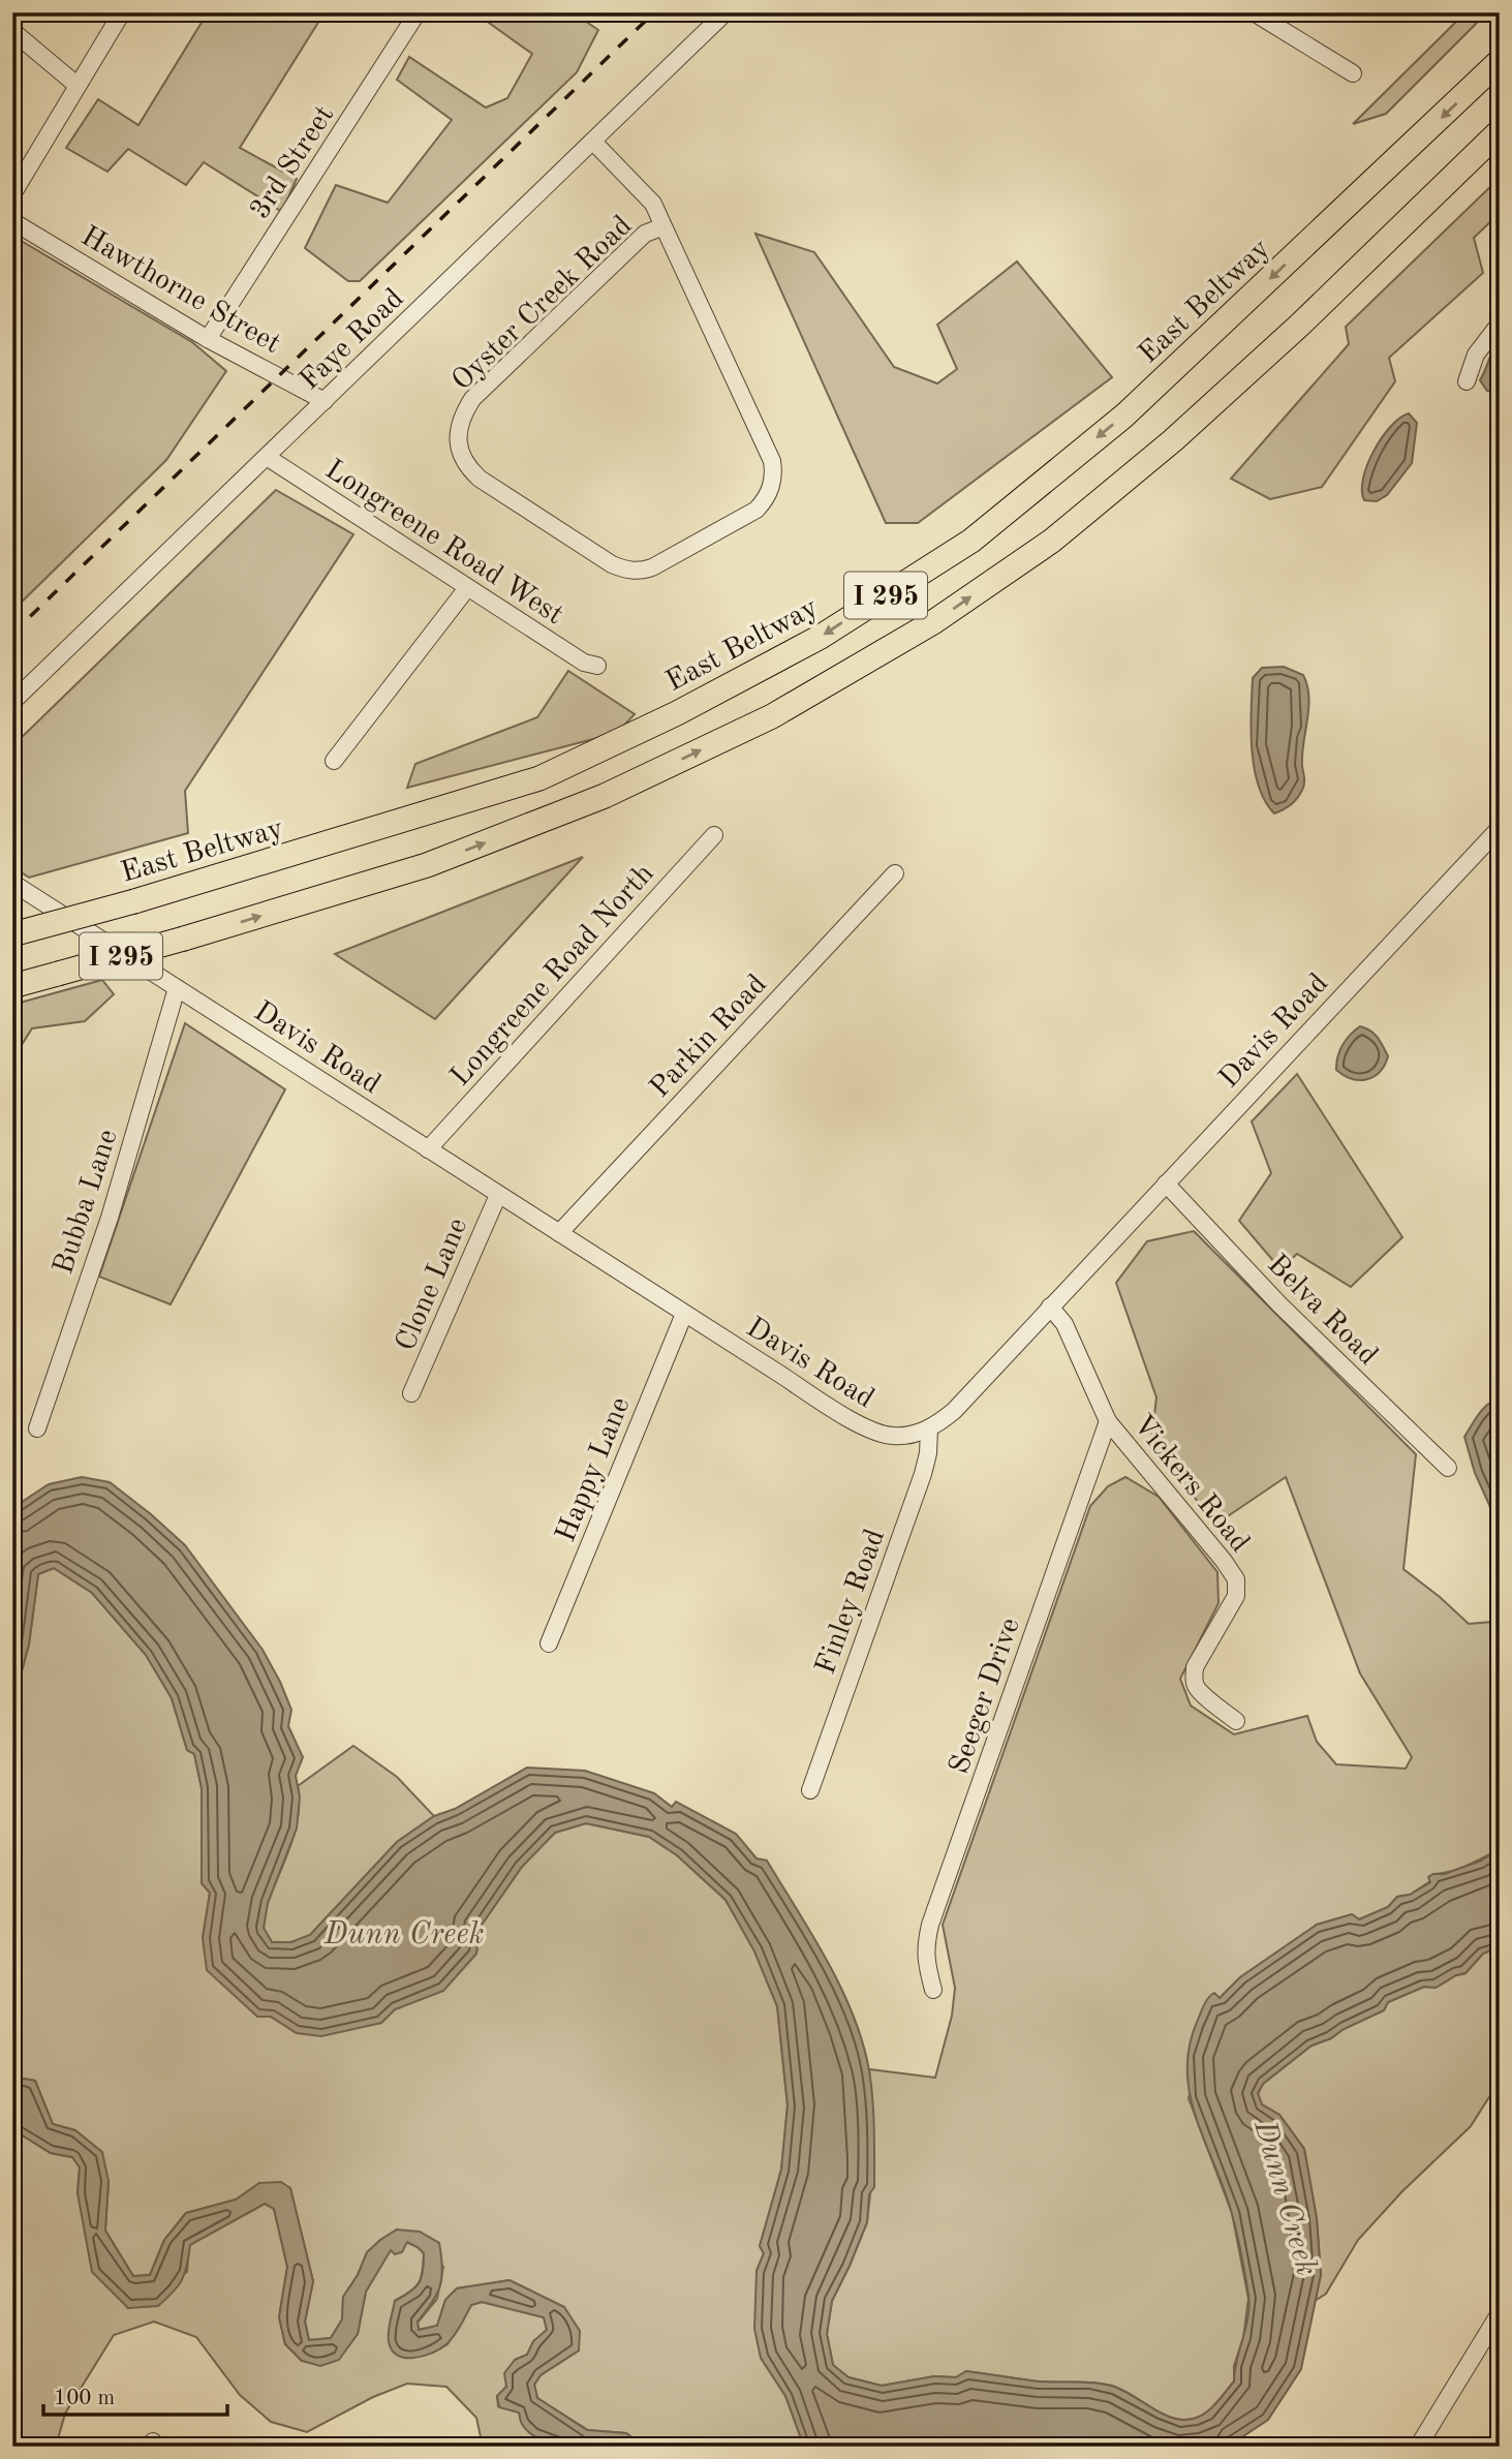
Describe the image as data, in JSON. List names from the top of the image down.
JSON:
{
  "streets": {
    "highway": ["East Beltway", "I 295"],
    "street": [
      "3rd Street",
      "Hawthorne Street",
      "Oyster Creek Road",
      "Faye Road",
      "Longreene Road West",
      "Longreene Road North",
      "Davis Road",
      "Parkin Road",
      "Bubba Lane",
      "Clone Lane",
      "Belva Road",
      "Happy Lane",
      "Vickers Road",
      "Finley Road",
      "Seeger Drive"
    ]
  },
  "crossings": [
    ["3rd Street", "Hawthorne Street"],
    ["Hawthorne Street", "Faye Road"],
    ["Oyster Creek Road", "Faye Road"],
    ["Faye Road", "Longreene Road West"],
    ["Longreene Road North", "Davis Road"],
    ["Davis Road", "Parkin Road"],
    ["Davis Road", "Bubba Lane"],
    ["Davis Road", "Clone Lane"],
    ["Davis Road", "Belva Road"],
    ["Davis Road", "Happy Lane"],
    ["Davis Road", "Vickers Road"],
    ["Davis Road", "Finley Road"],
    ["Vickers Road", "Seeger Drive"]
  ],
  "water": ["Dunn Creek"],
  "scale_bar": "100 m"
}
